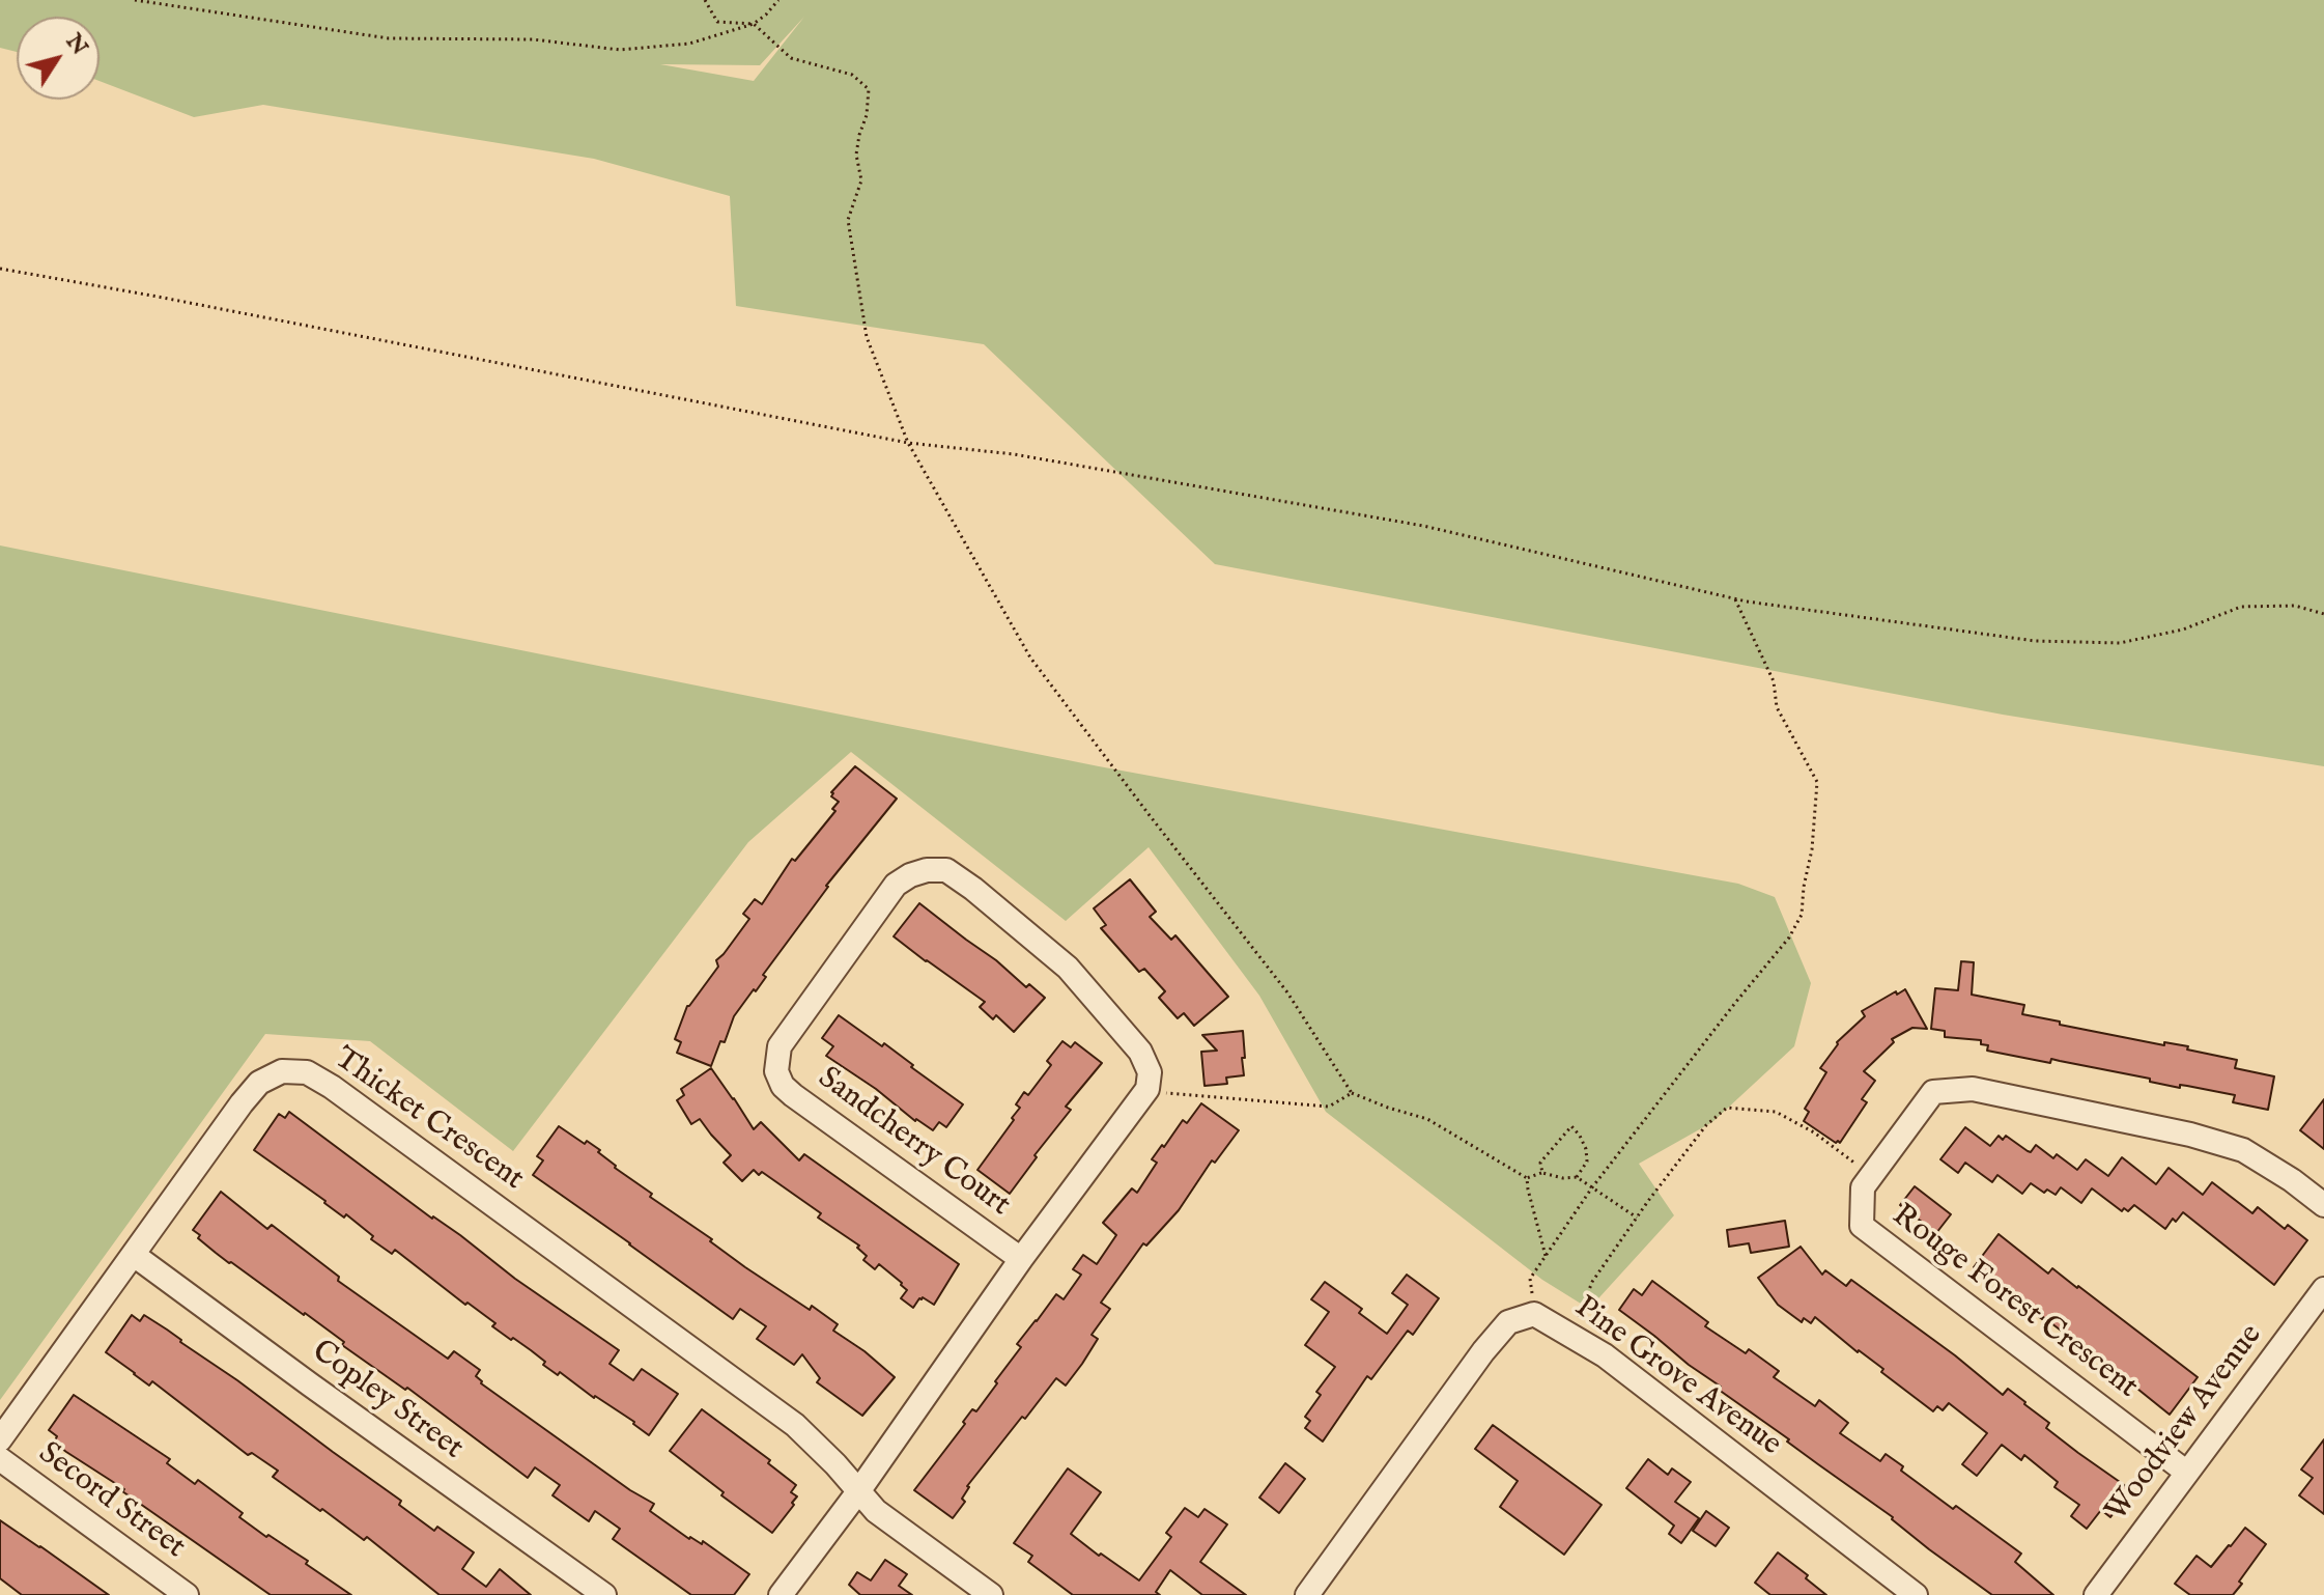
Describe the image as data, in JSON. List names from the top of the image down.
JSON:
{
  "streets": {
    "street": [
      "Thicket Crescent",
      "Sandcherry Court",
      "Rouge Forest Crescent",
      "Pine Grove Avenue",
      "Copley Street",
      "Woodview Avenue",
      "Secord Street"
    ]
  },
  "crossings": [
    ["Thicket Crescent", "Sandcherry Court"],
    ["Thicket Crescent", "Copley Street"],
    ["Rouge Forest Crescent", "Woodview Avenue"]
  ],
  "north": "top right"
}
